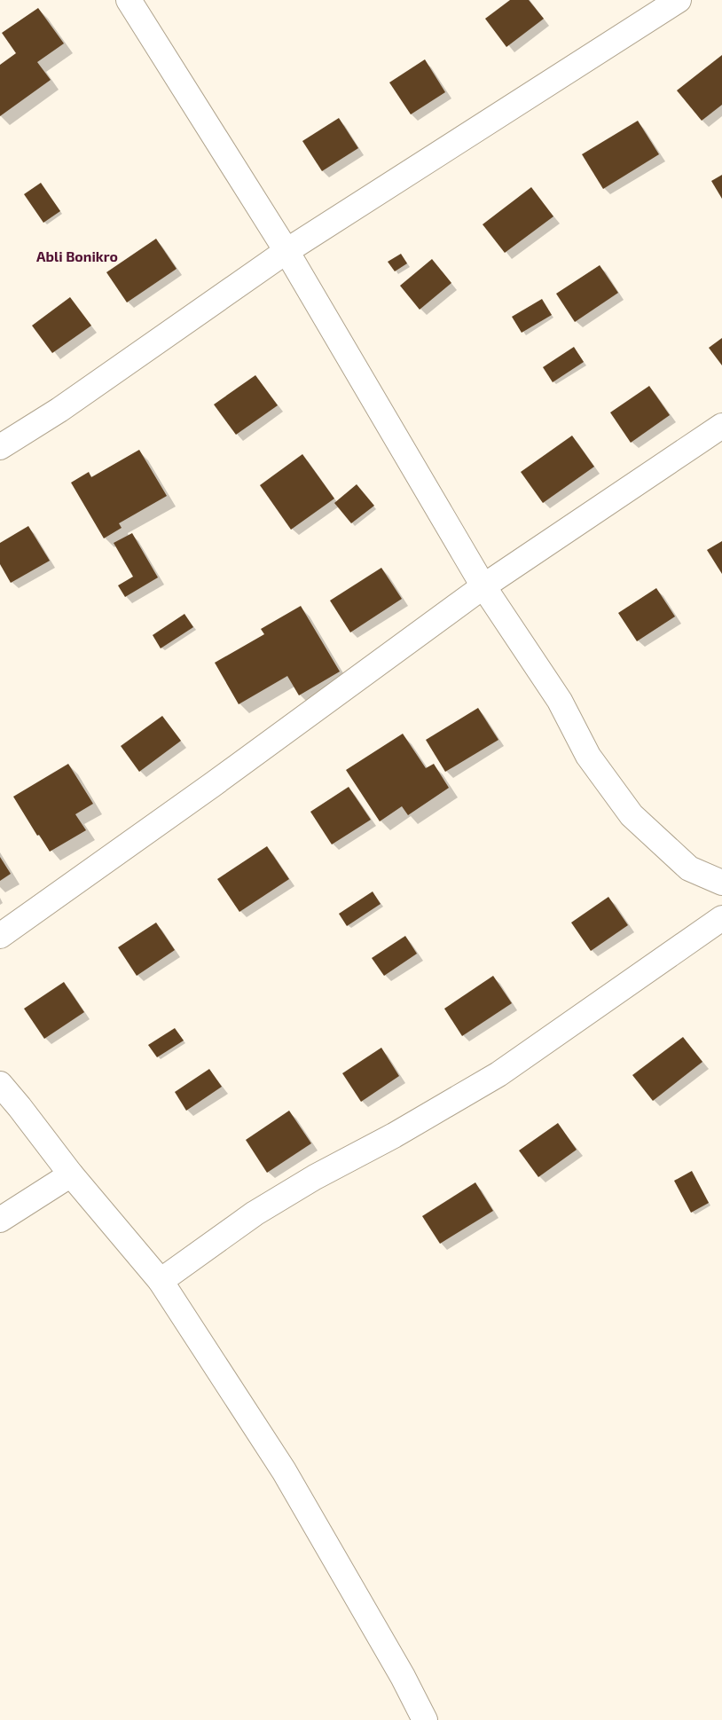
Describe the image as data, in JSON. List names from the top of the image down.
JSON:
{
  "districts": ["Abli Bonikro"]
}
